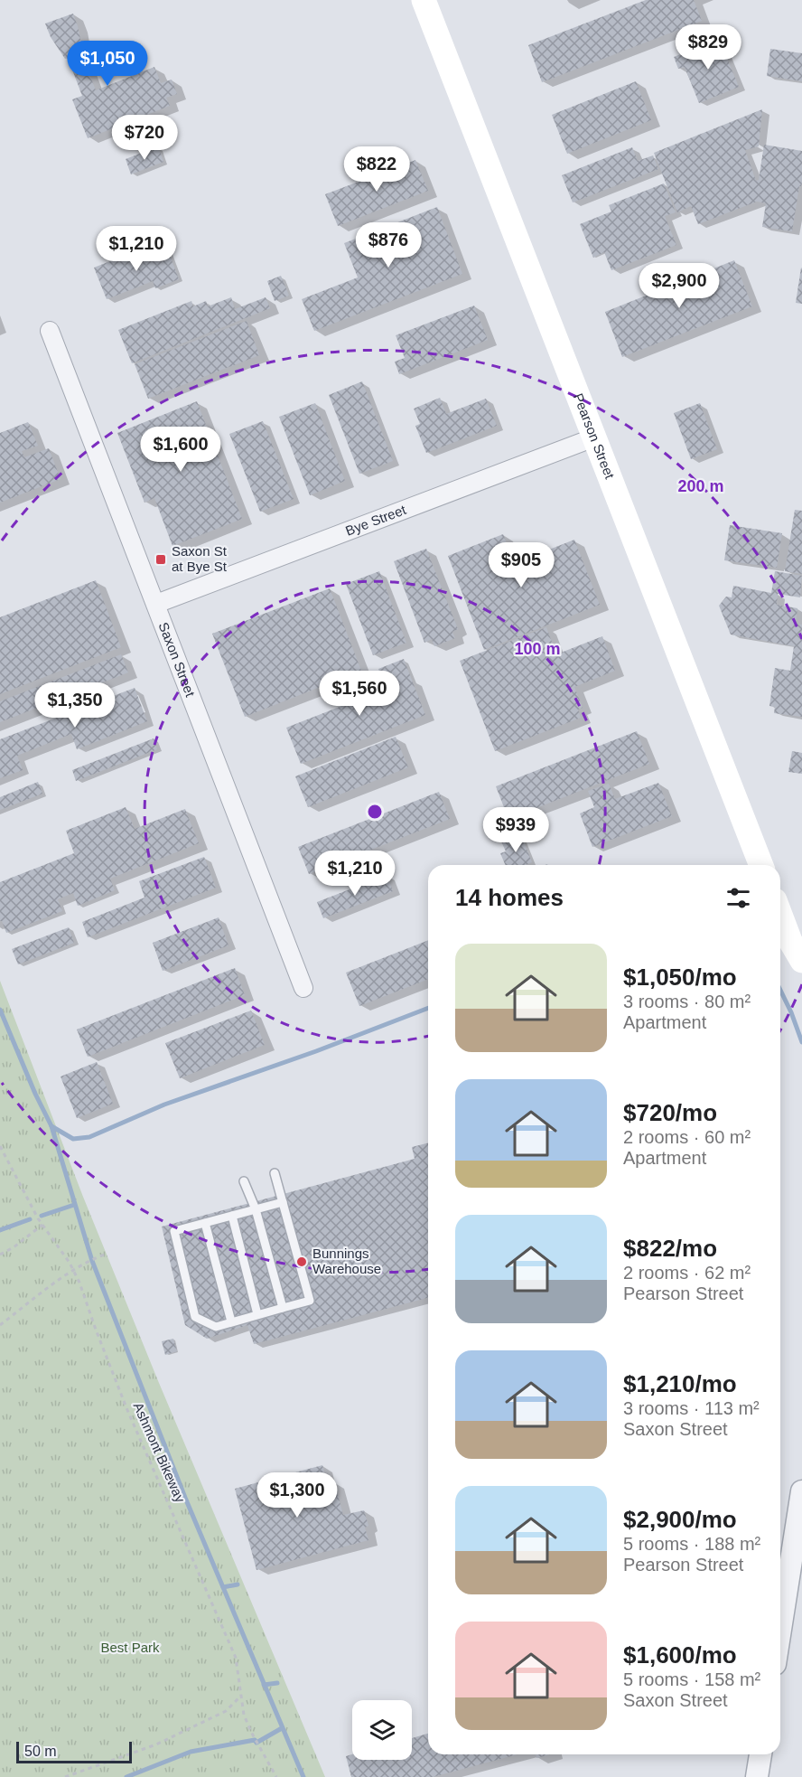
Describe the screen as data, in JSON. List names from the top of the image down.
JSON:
{
  "streets": {
    "main road": ["Pearson Street"],
    "street": ["Bye Street", "Saxon Street"],
    "path": ["Ashmont Bikeway"]
  },
  "crossings": [
    ["Pearson Street", "Bye Street"],
    ["Bye Street", "Saxon Street"]
  ],
  "parks": ["Best Park"],
  "places": {
    "transit": ["Saxon St at Bye St"],
    "other": ["Bunnings Warehouse"]
  },
  "scale_bar": "50 m",
  "page": {
    "price": [
      "$829",
      "$1,050",
      "$720",
      "$822",
      "$876",
      "$1,210",
      "$2,900",
      "$1,600",
      "$905",
      "$1,560",
      "$1,350",
      "$939",
      "$1,210",
      "$1,300"
    ],
    "heading": "14 homes",
    "list": [
      {
        "name": "$1,050/mo",
        "note": "3 rooms · 80 m² · Apartment"
      },
      {
        "name": "$720/mo",
        "note": "2 rooms · 60 m² · Apartment"
      },
      {
        "name": "$822/mo",
        "note": "2 rooms · 62 m² · Pearson Street"
      },
      {
        "name": "$1,210/mo",
        "note": "3 rooms · 113 m² · Saxon Street"
      },
      {
        "name": "$2,900/mo",
        "note": "5 rooms · 188 m² · Pearson Street"
      },
      {
        "name": "$1,600/mo",
        "note": "5 rooms · 158 m² · Saxon Street"
      }
    ],
    "scale": "50 m"
  },
  "rings": ["200 m", "100 m"]
}
